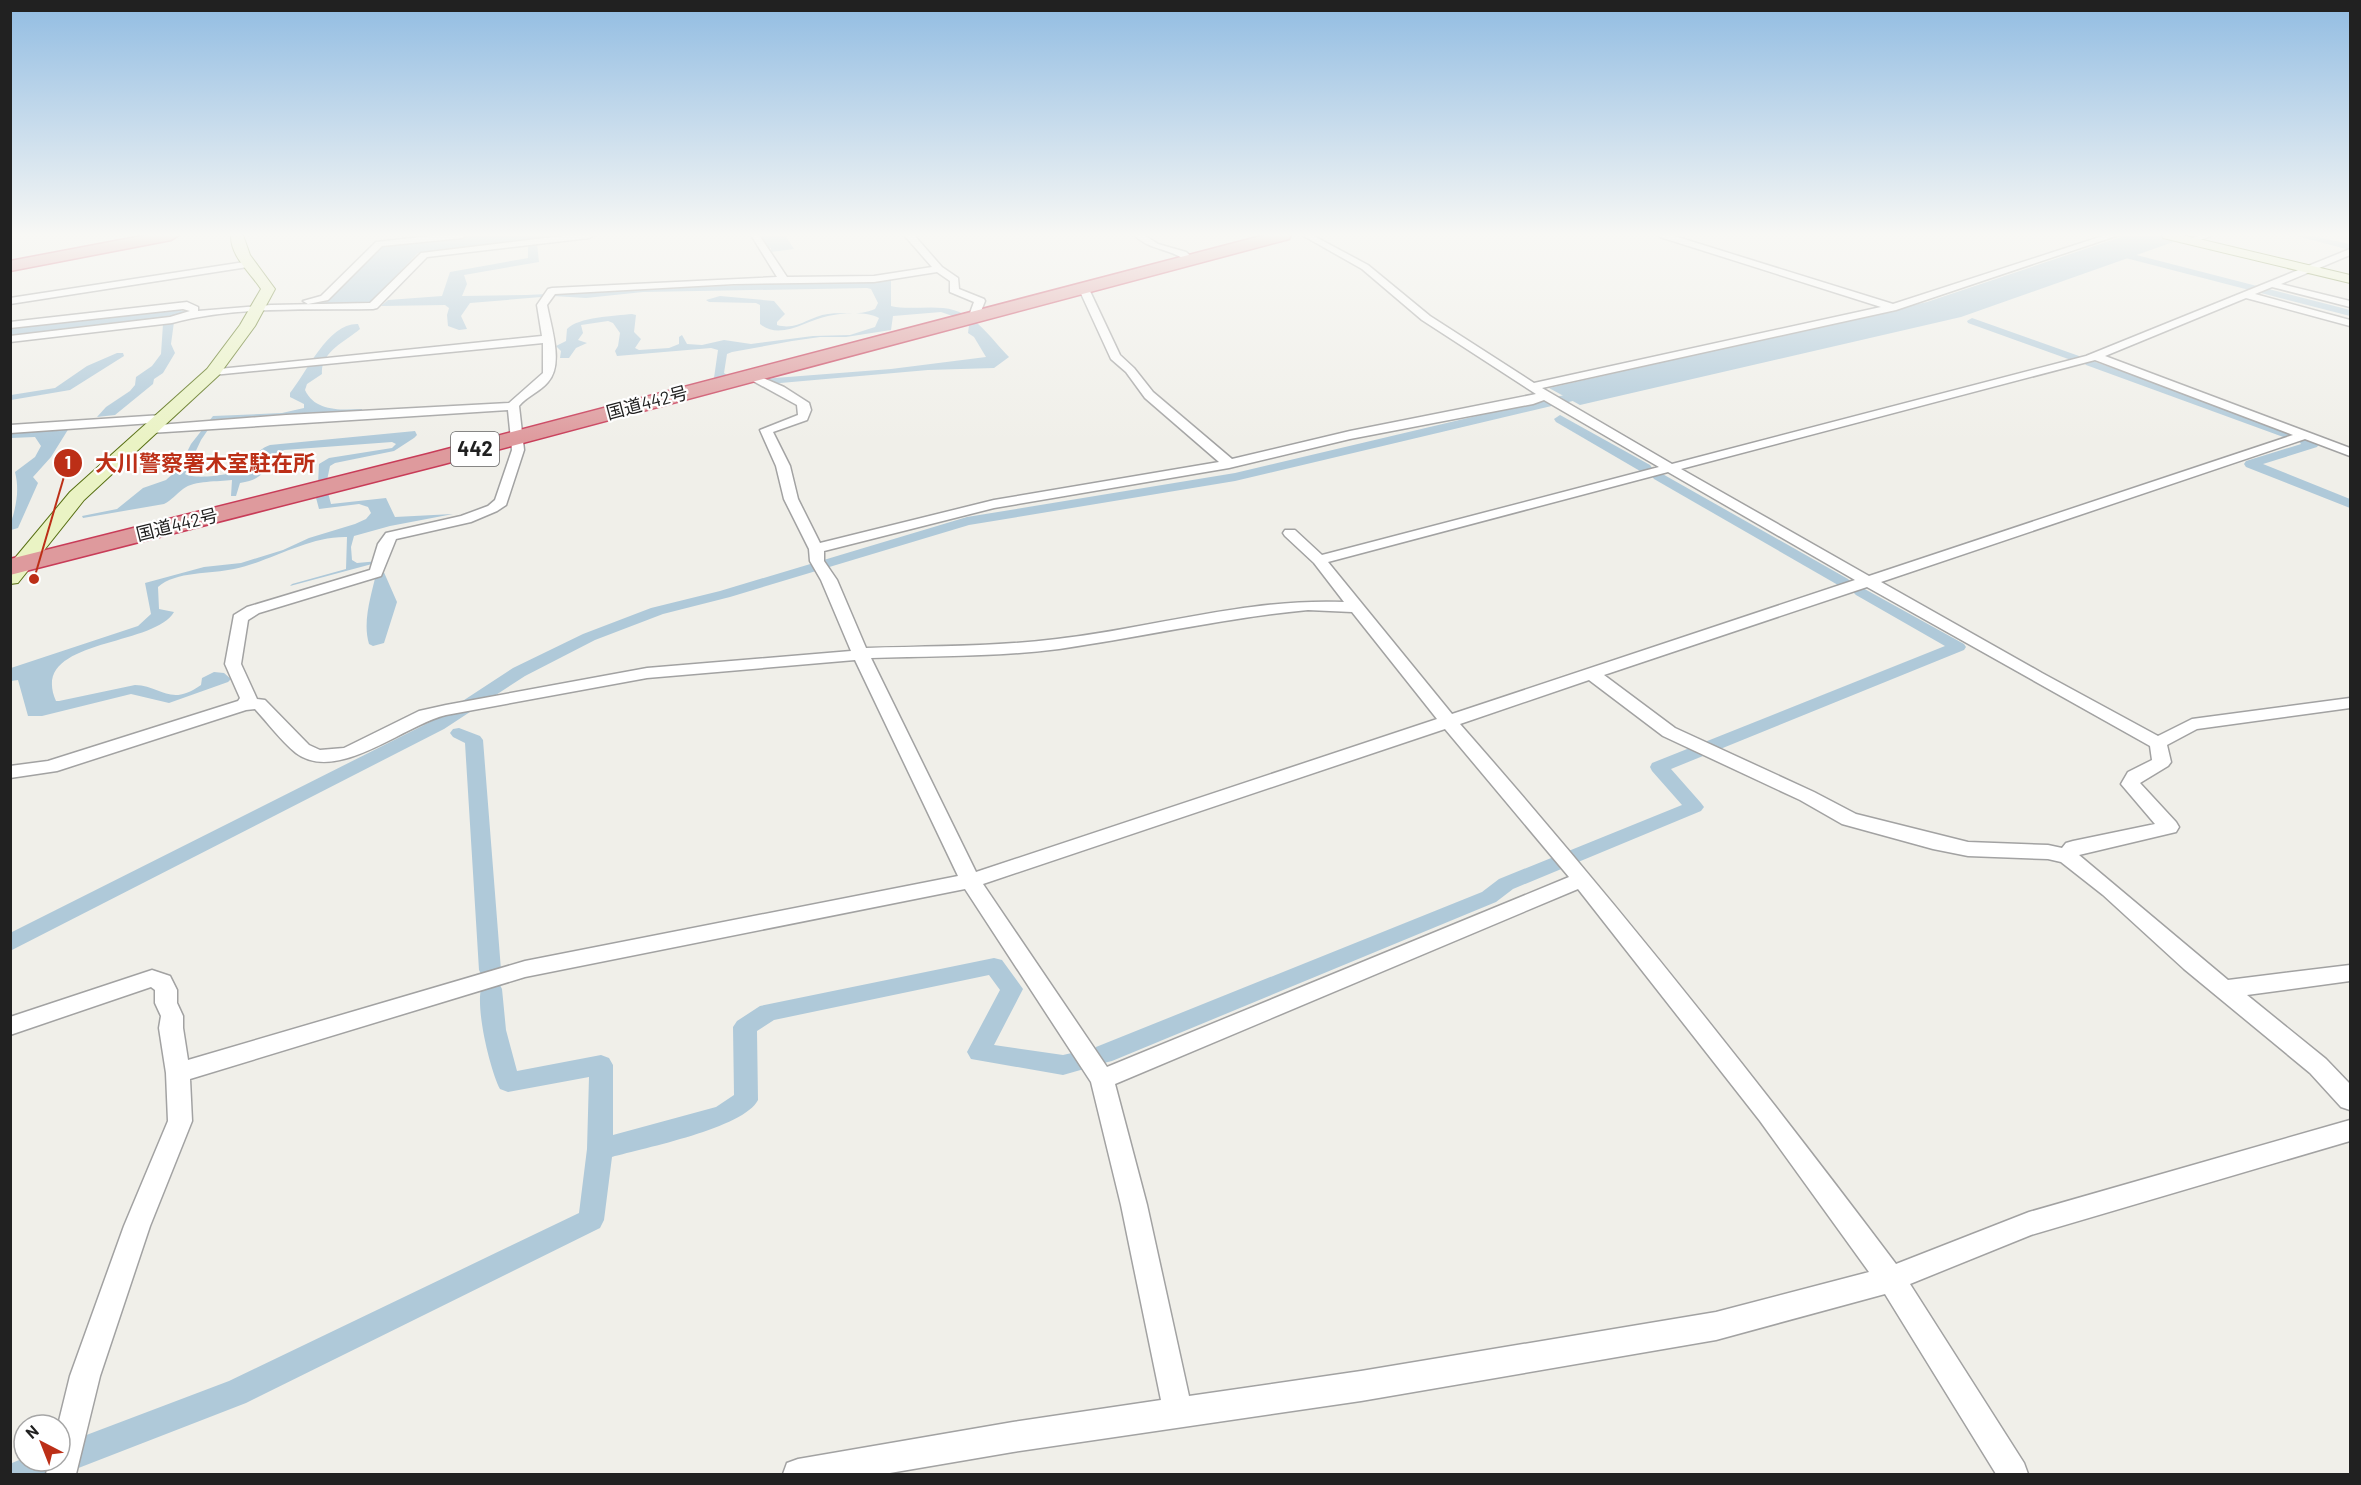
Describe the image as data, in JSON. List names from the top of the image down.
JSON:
{
  "streets": {
    "highway": ["国道442号", "442"]
  },
  "places": ["大川警察署木室駐在所"],
  "north": "top left"
}
